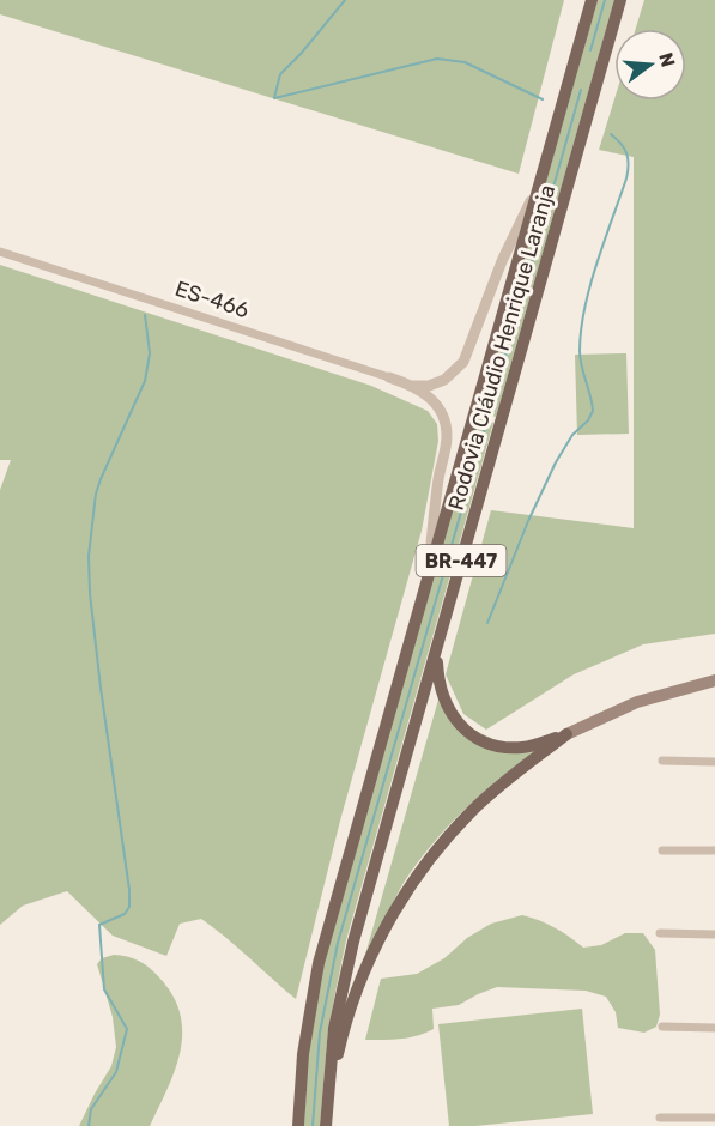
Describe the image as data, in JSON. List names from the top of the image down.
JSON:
{
  "streets": {
    "main road": ["Rodovia Cláudio Henrique Laranja", "BR-447"],
    "street": ["ES-466"]
  },
  "crossings": [
    ["ES-466", "Rodovia Cláudio Henrique Laranja"]
  ],
  "north": "right"
}
